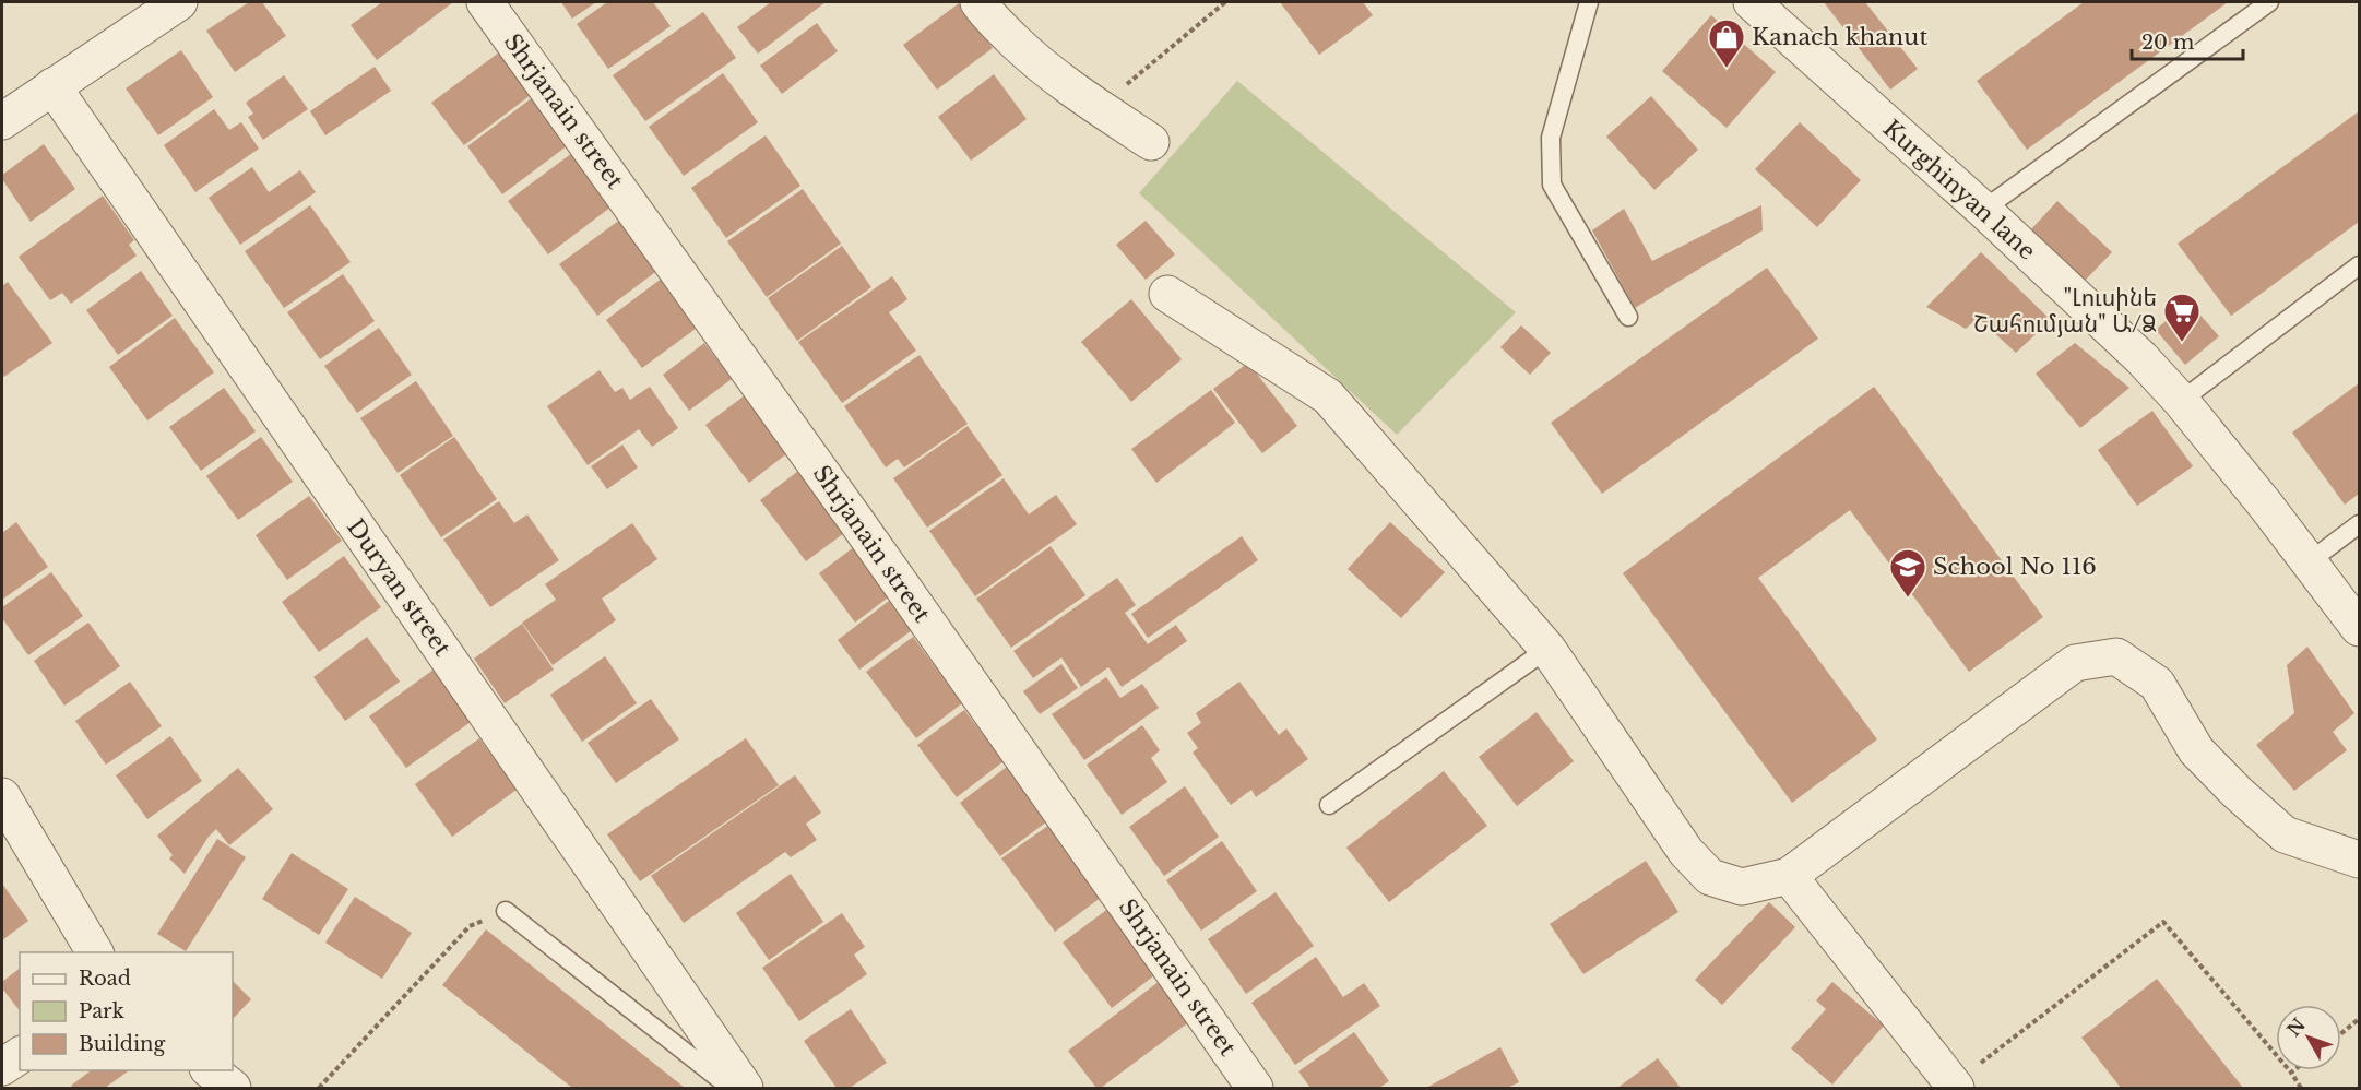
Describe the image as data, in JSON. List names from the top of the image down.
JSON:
{
  "streets": {
    "street": ["Shrjanain street", "Kurghinyan lane", "Duryan street"]
  },
  "places": {
    "shop": ["Kanach khanut"],
    "supermarket": ["\"Լուսինե Շահումյան\" Ա/Ձ"],
    "school or university": ["School No 116"]
  },
  "legend": ["Road", "Park", "Building"],
  "scale_bar": "20 m",
  "north": "top left"
}
